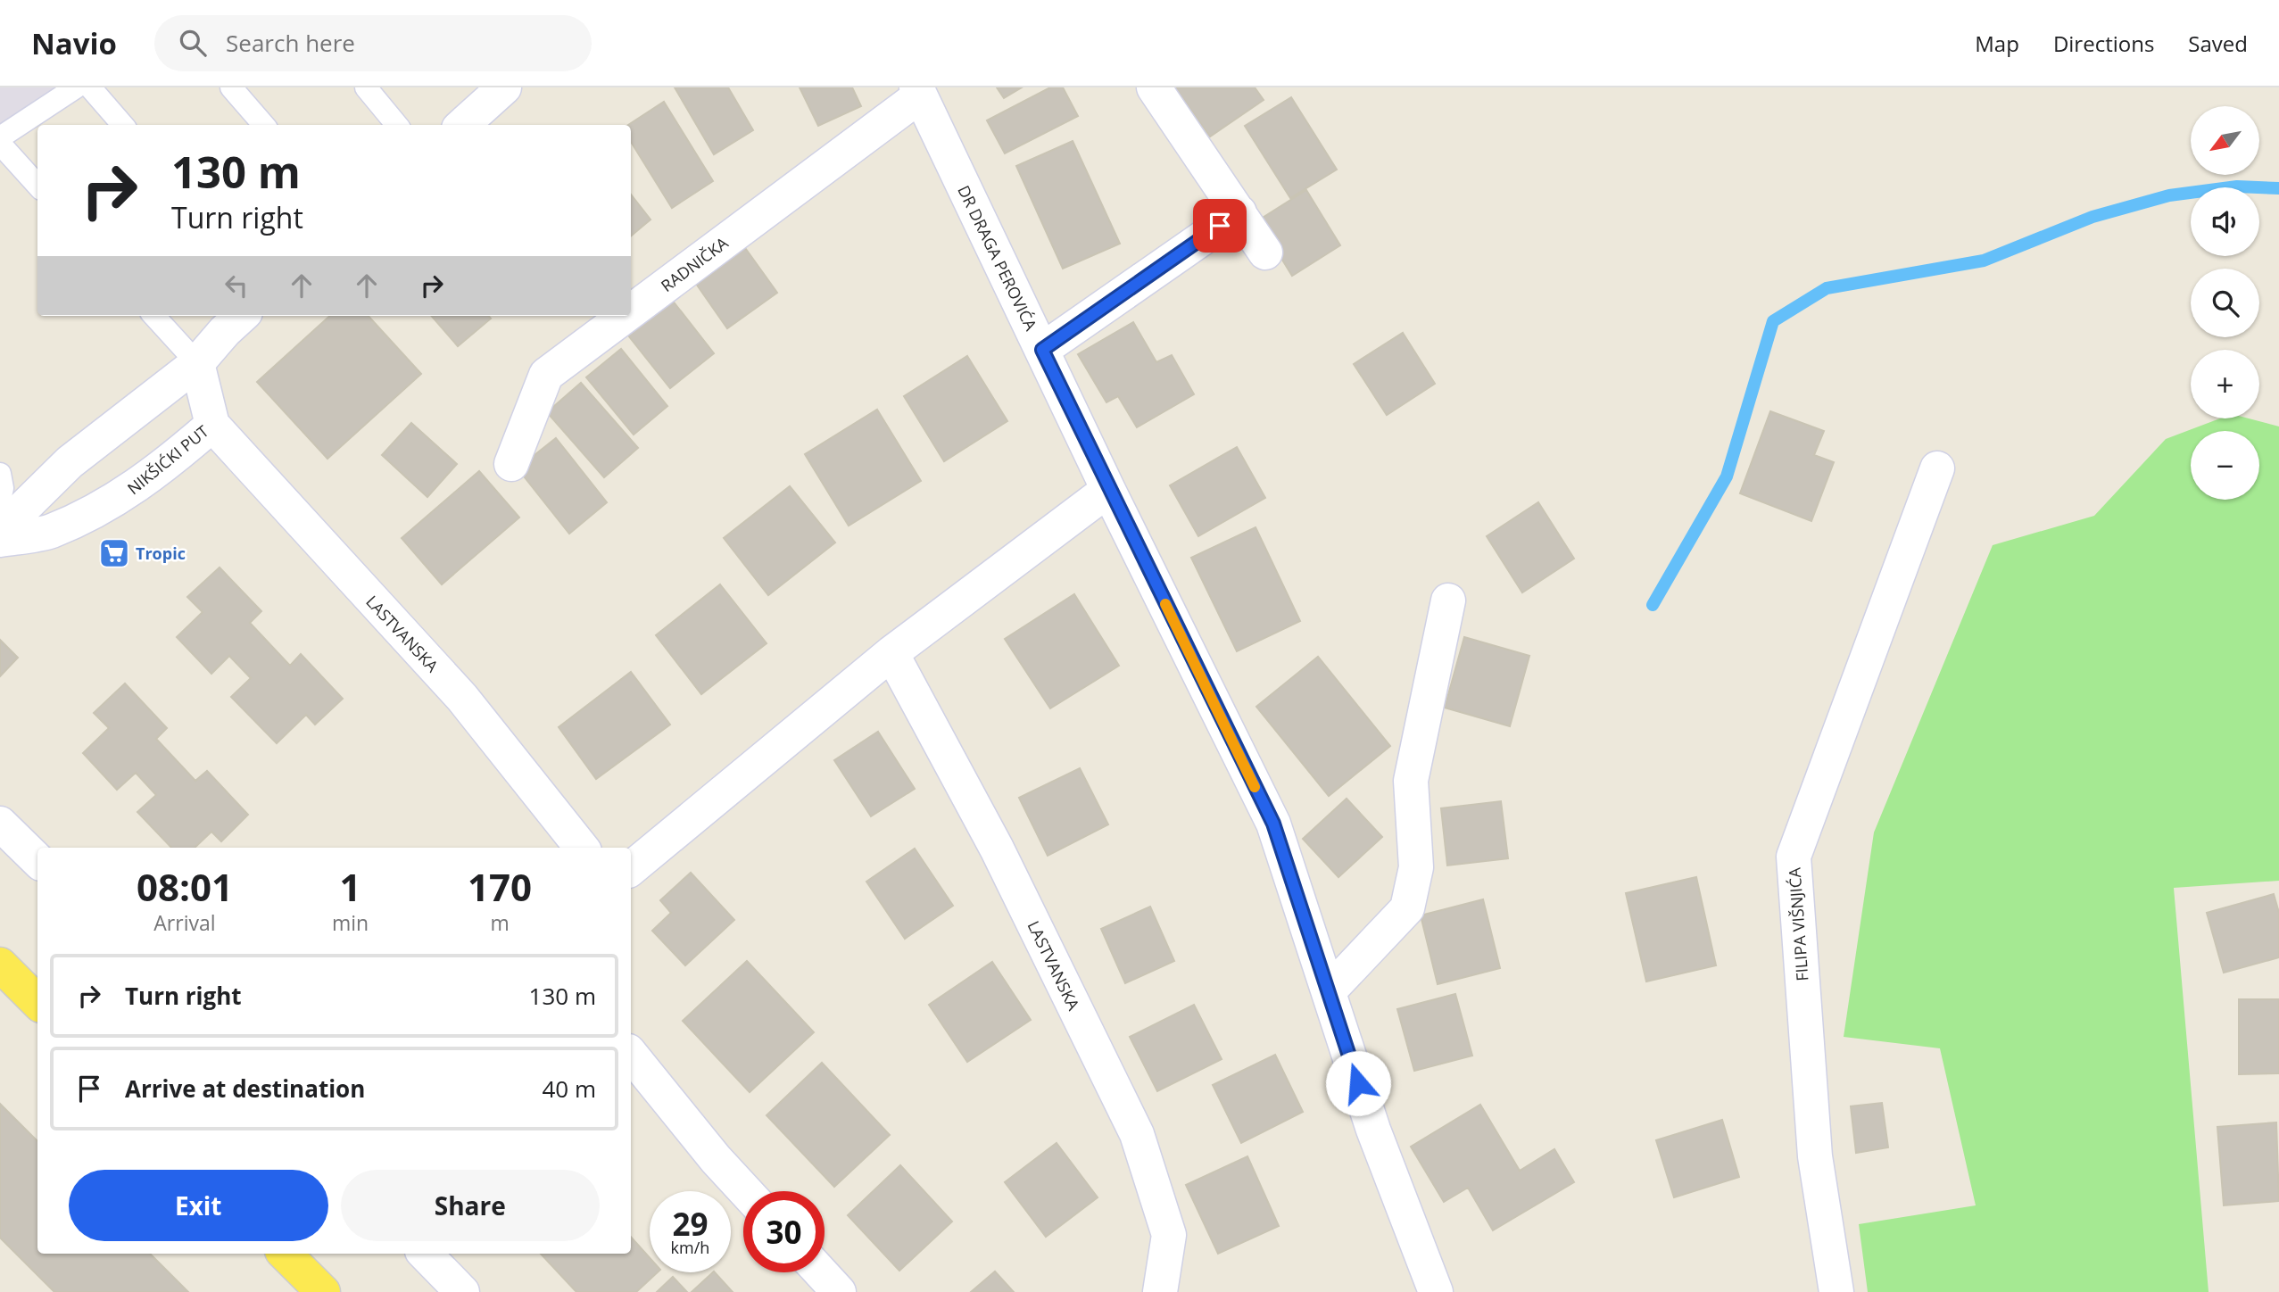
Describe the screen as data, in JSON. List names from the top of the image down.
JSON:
{
  "streets": {
    "street": [
      "DR DRAGA PEROVIĆA",
      "RADNIČKA",
      "NIKŠIĆKI PUT",
      "LASTVANSKA",
      "FILIPA VIŠNJIĆA"
    ]
  },
  "crossings": [
    ["DR DRAGA PEROVIĆA", "RADNIČKA"],
    ["NIKŠIĆKI PUT", "LASTVANSKA"]
  ],
  "places": {
    "supermarket": ["Tropic"]
  },
  "north": "bottom left",
  "page": {
    "header": "Navio",
    "search": "Search here",
    "nav": ["Map", "Directions", "Saved"],
    "map_buttons": ["+", "−"],
    "turn": ["130 m", "Turn right"],
    "eta": [
      "08:01",
      "Arrival",
      "1",
      "min",
      "170",
      "m"
    ],
    "list": [
      {
        "name": "Turn right",
        "value": "130 m"
      },
      {
        "name": "Arrive at destination",
        "value": "40 m"
      }
    ],
    "buttons": ["Exit", "Share"],
    "speed": "29 km/h",
    "limit": "30"
  }
}
